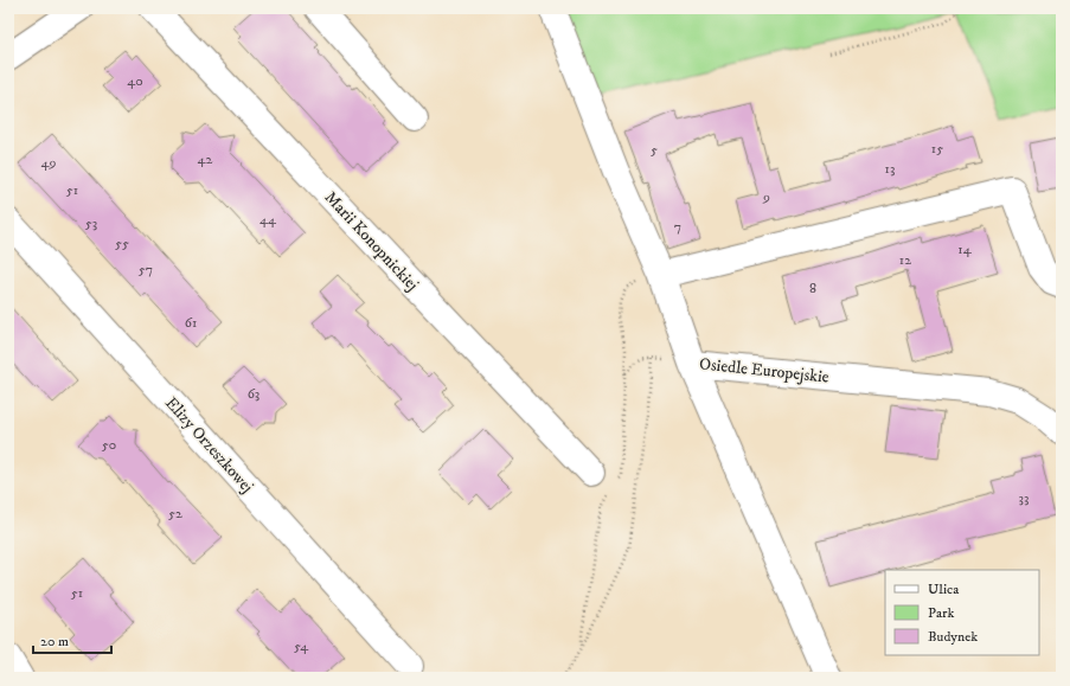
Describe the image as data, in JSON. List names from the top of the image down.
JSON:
{
  "streets": {
    "street": ["Marii Konopnickiej", "Osiedle Europejskie", "Elizy Orzeszkowej"]
  },
  "house_numbers": [
    "40",
    "15",
    "5",
    "42",
    "49",
    "13",
    "51",
    "9",
    "44",
    "53",
    "7",
    "55",
    "14",
    "12",
    "57",
    "8",
    "61",
    "63",
    "50",
    "33",
    "52",
    "51",
    "54"
  ],
  "legend": ["Ulica", "Park", "Budynek"],
  "scale_bar": "20 m"
}
